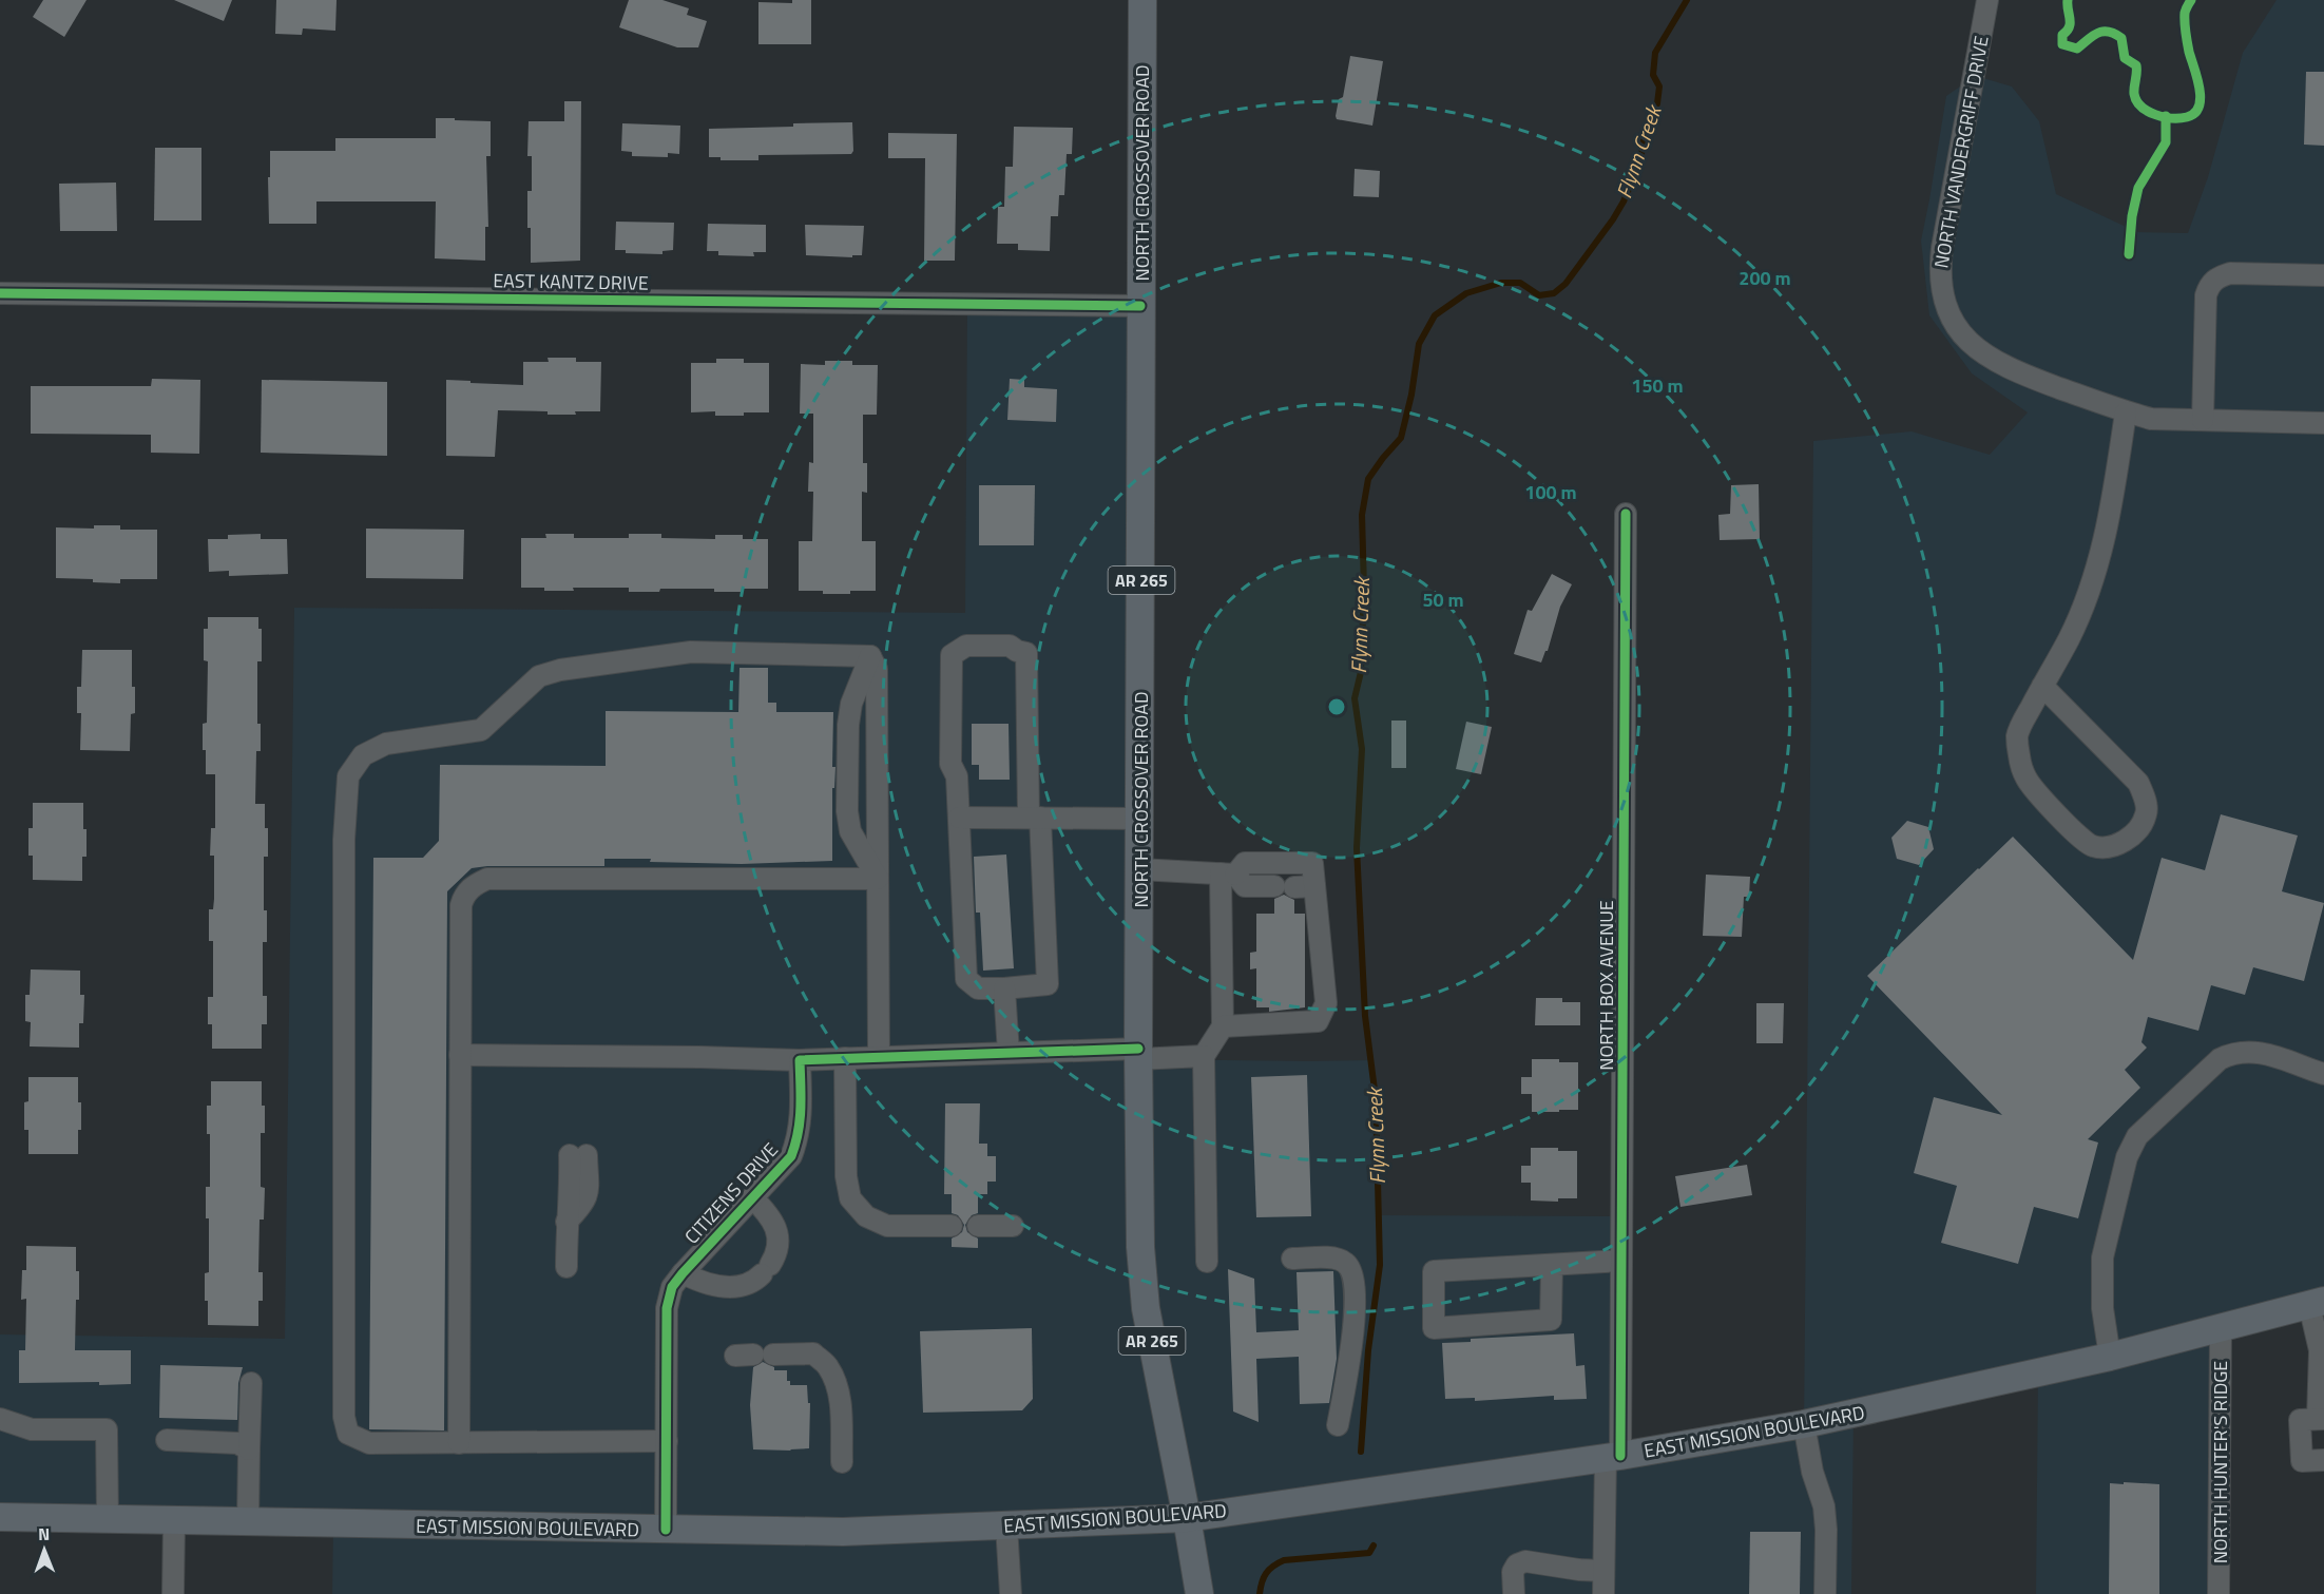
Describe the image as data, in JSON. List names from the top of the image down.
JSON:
{
  "streets": {
    "main road": ["NORTH CROSSOVER ROAD", "AR 265", "EAST MISSION BOULEVARD"],
    "street": [
      "NORTH VANDERGRIFF DRIVE",
      "EAST KANTZ DRIVE",
      "NORTH BOX AVENUE",
      "CITIZENS DRIVE",
      "NORTH HUNTER'S RIDGE"
    ]
  },
  "crossings": [
    ["NORTH CROSSOVER ROAD", "EAST KANTZ DRIVE"],
    ["NORTH CROSSOVER ROAD", "EAST MISSION BOULEVARD"],
    ["NORTH BOX AVENUE", "EAST MISSION BOULEVARD"],
    ["CITIZENS DRIVE", "EAST MISSION BOULEVARD"],
    ["EAST MISSION BOULEVARD", "NORTH HUNTER'S RIDGE"]
  ],
  "water": ["Flynn Creek"],
  "north": "top",
  "rings": [
    "200 m",
    "150 m",
    "100 m",
    "50 m"
  ]
}
